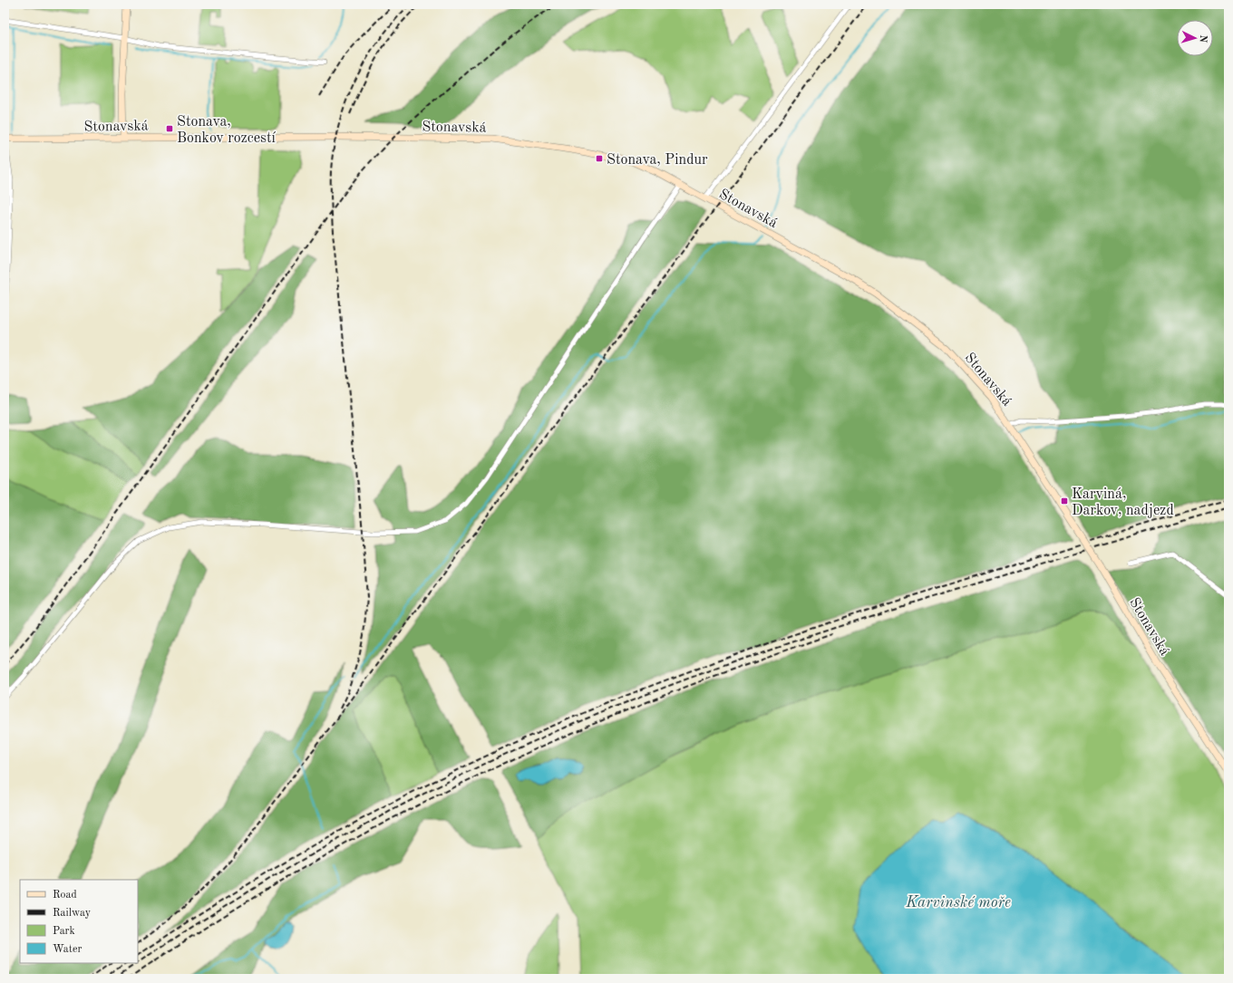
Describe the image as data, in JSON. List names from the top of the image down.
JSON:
{
  "streets": {
    "street": ["Stonavská"]
  },
  "water": ["Karvinské moře"],
  "places": {
    "transit": ["Stonava, Bonkov rozcestí", "Stonava, Pindur", "Karviná, Darkov, nadjezd"]
  },
  "legend": [
    "Road",
    "Railway",
    "Park",
    "Water"
  ],
  "north": "right"
}
